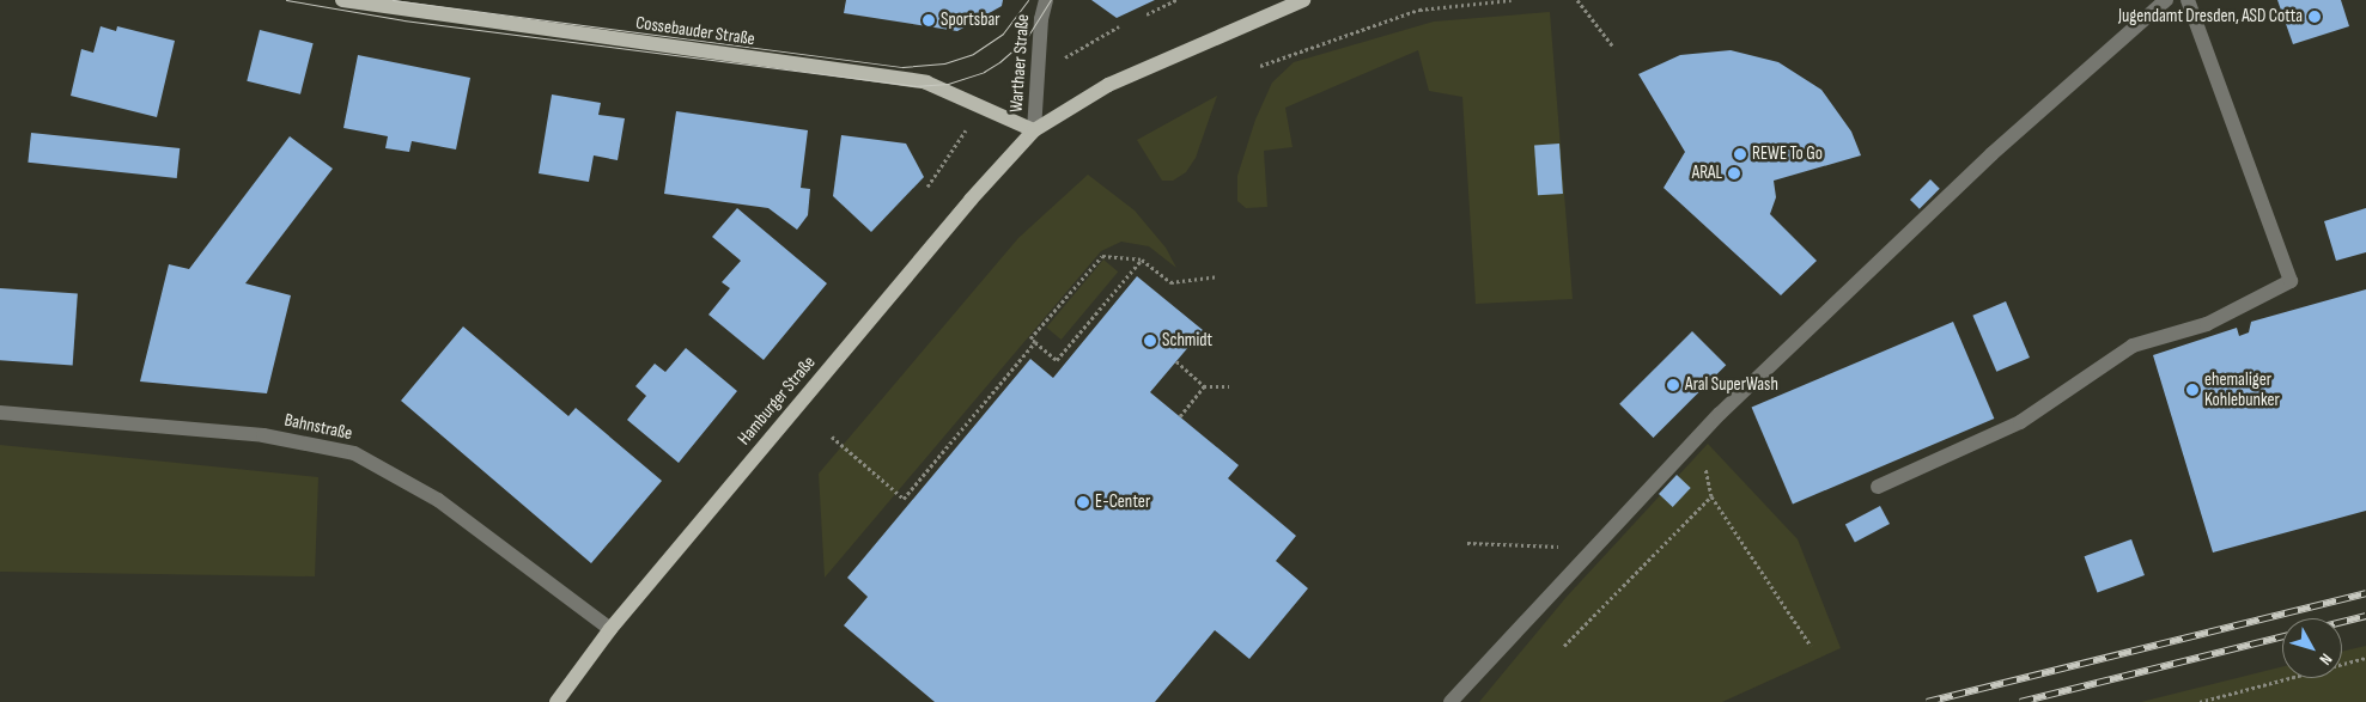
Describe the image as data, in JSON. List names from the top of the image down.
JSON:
{
  "streets": {
    "main road": ["Cossebauder Straße", "Hamburger Straße"],
    "street": ["Warthaer Straße", "Bahnstraße"]
  },
  "crossings": [
    ["Cossebauder Straße", "Warthaer Straße"],
    ["Cossebauder Straße", "Hamburger Straße"],
    ["Warthaer Straße", "Hamburger Straße"],
    ["Hamburger Straße", "Bahnstraße"]
  ],
  "places": [
    "Jugendamt Dresden, ASD Cotta",
    "Sportsbar",
    "REWE To Go",
    "ARAL",
    "Schmidt",
    "Aral SuperWash",
    "ehemaliger Kohlebunker",
    "E-Center"
  ],
  "north": "bottom right"
}
